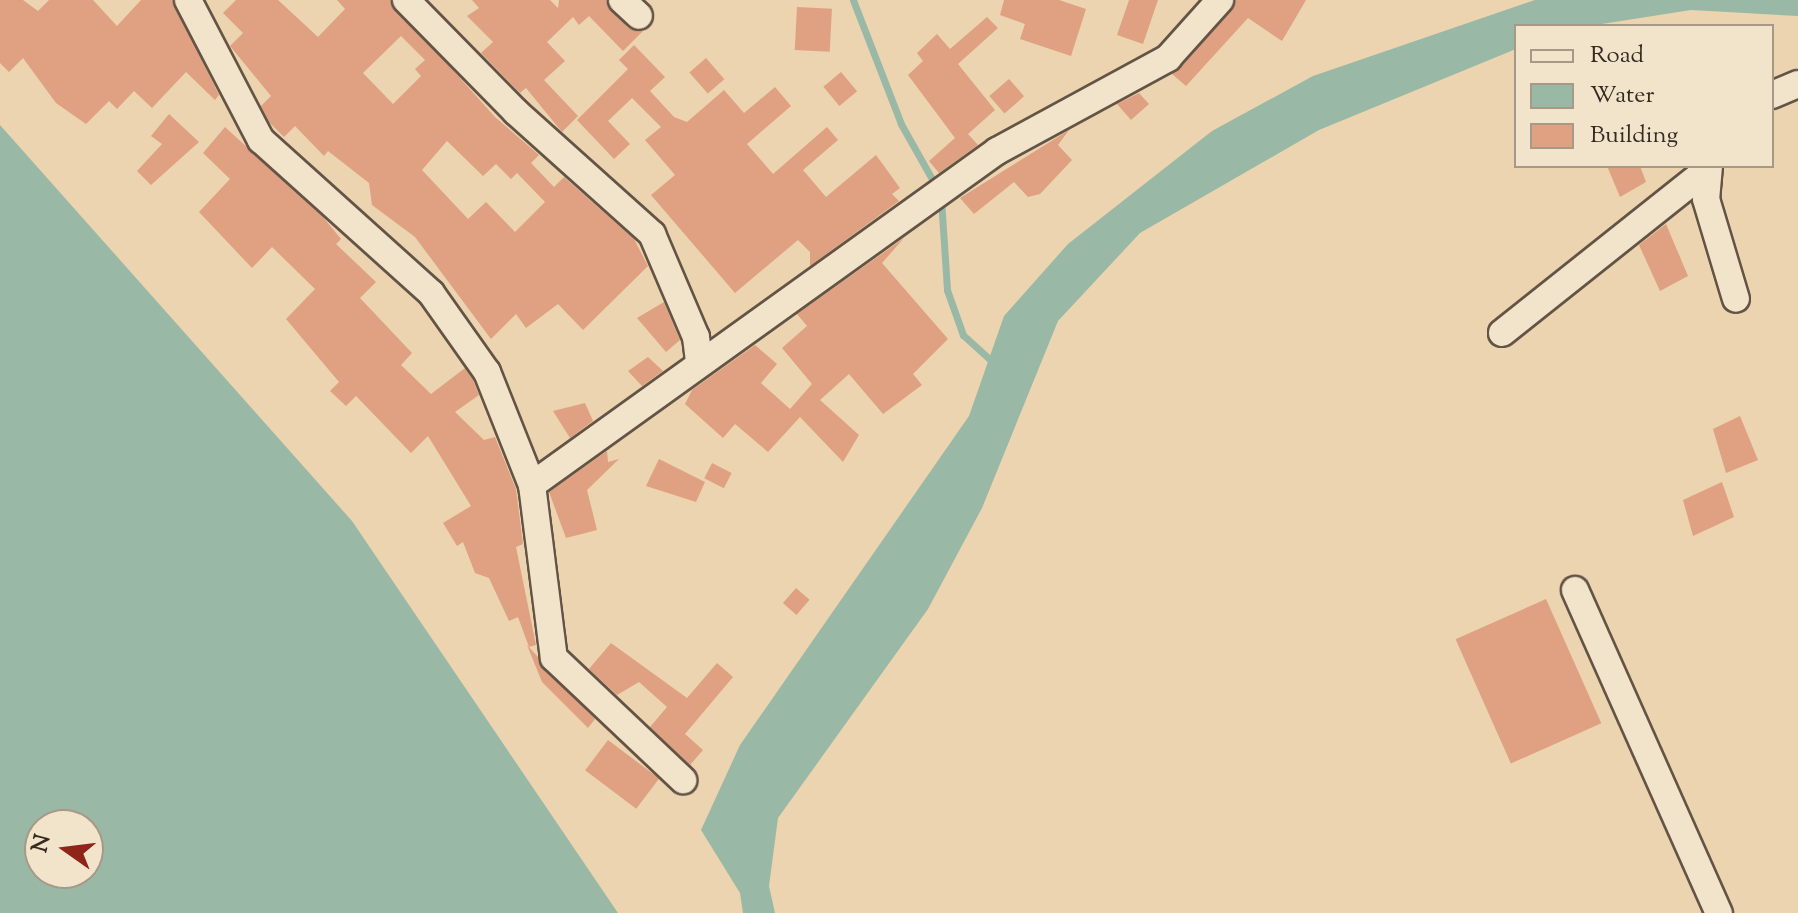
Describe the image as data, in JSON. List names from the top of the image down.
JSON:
{
  "legend": ["Road", "Water", "Building"],
  "north": "left"
}
